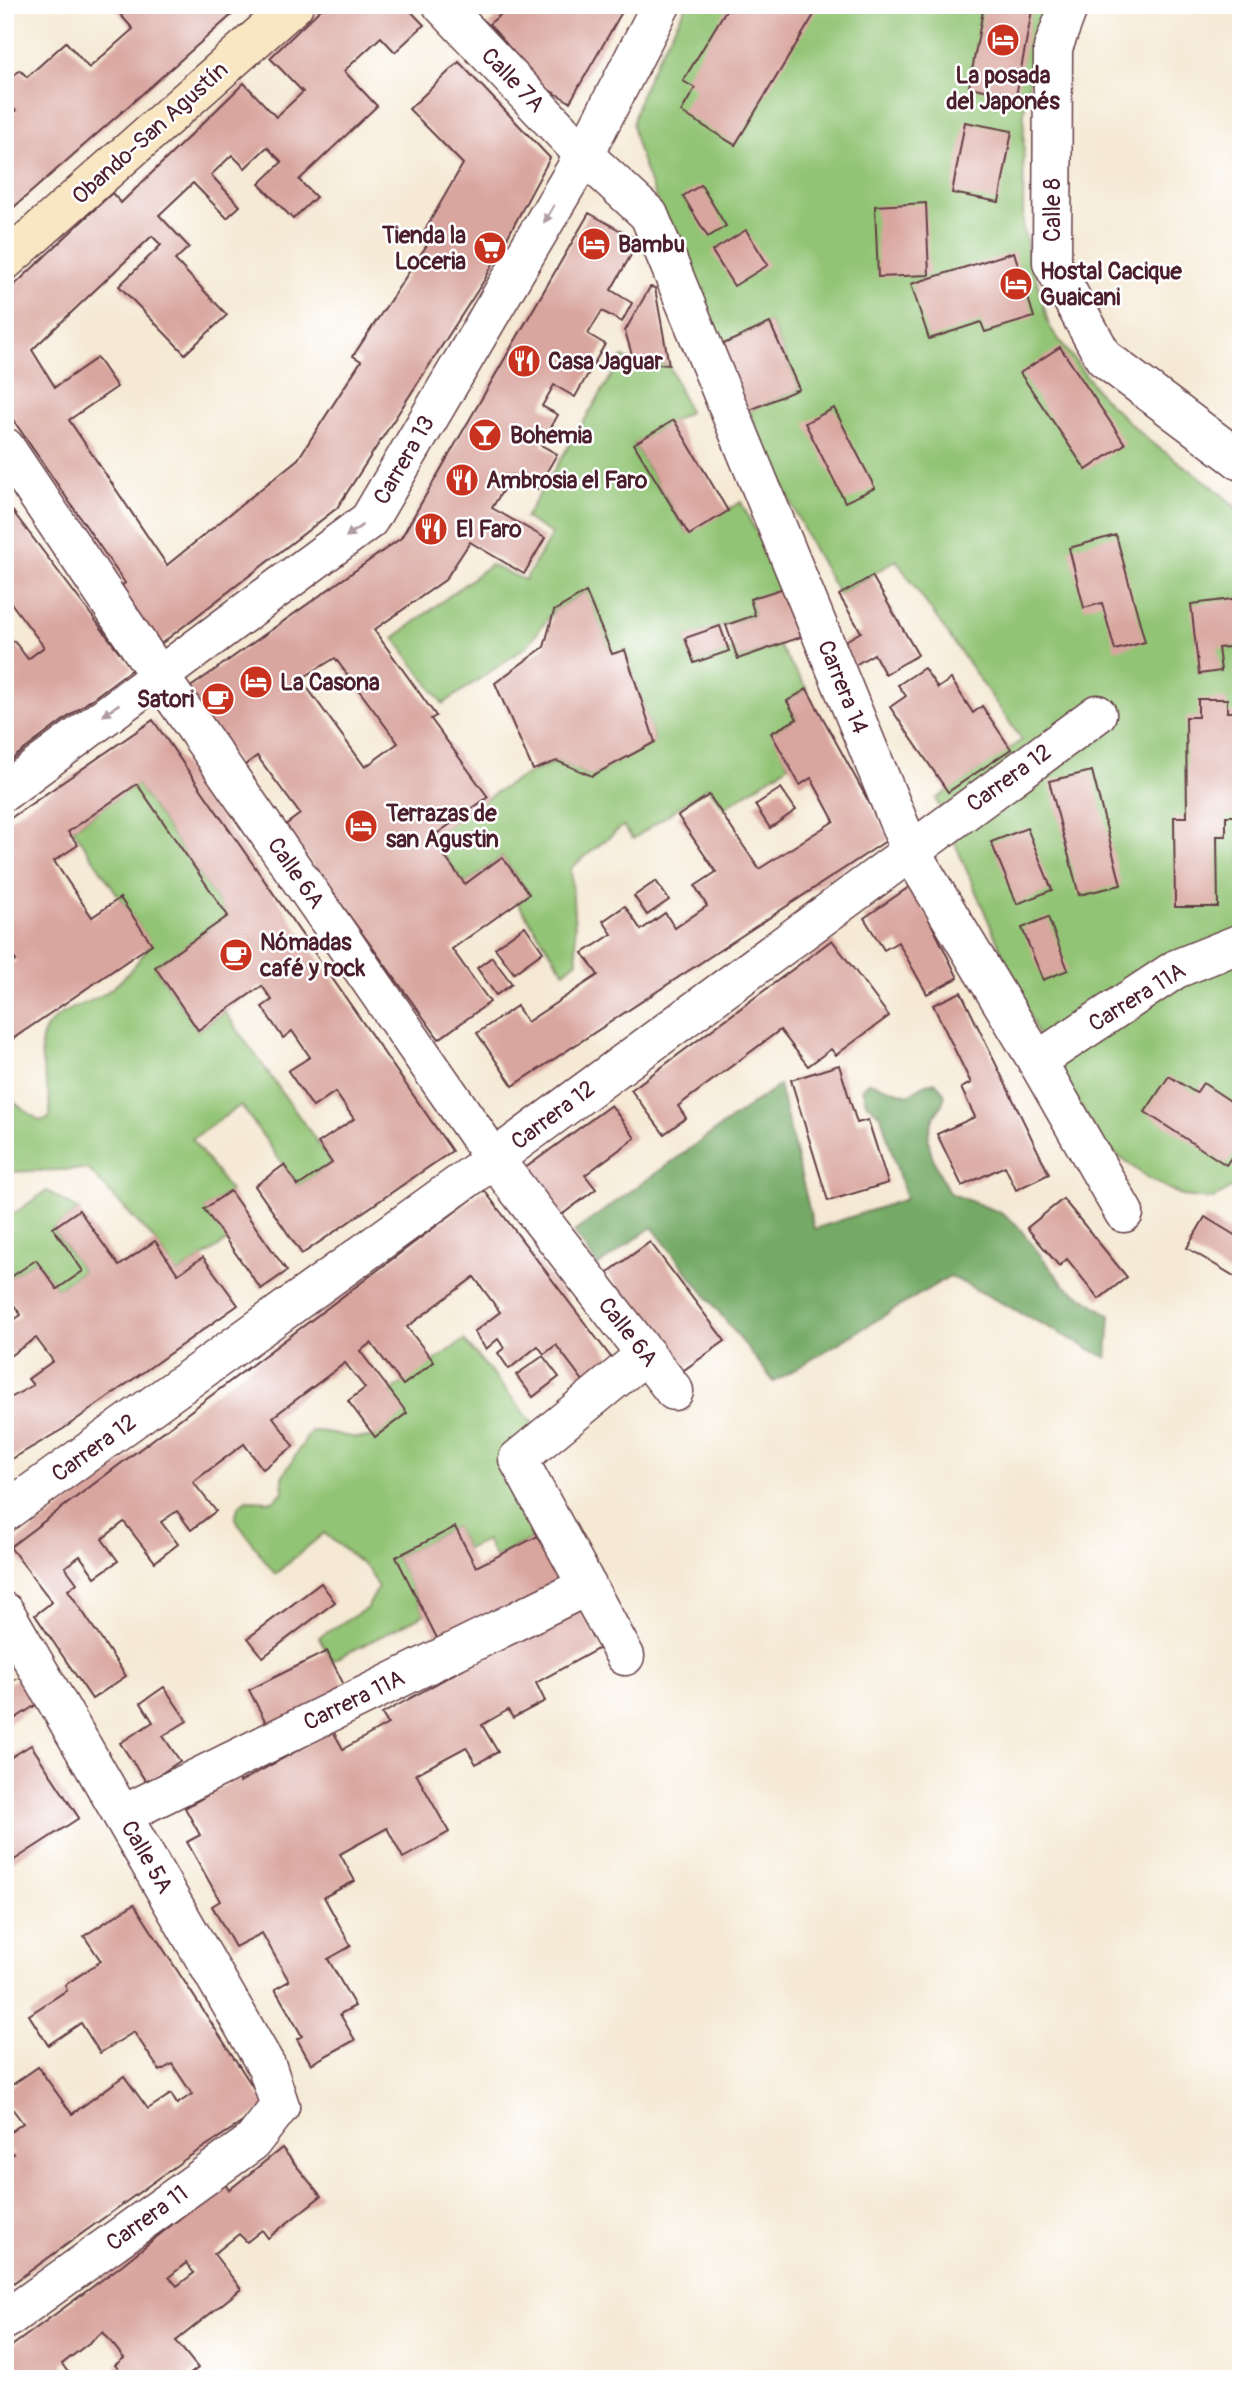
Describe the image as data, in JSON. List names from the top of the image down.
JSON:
{
  "streets": {
    "street": [
      "Calle 7A",
      "Obando-San Agustín",
      "Calle 8",
      "Carrera 13",
      "Carrera 14",
      "Carrera 12",
      "Calle 6A",
      "Carrera 11A",
      "Calle 5A",
      "Carrera 11"
    ]
  },
  "crossings": [
    ["Calle 7A", "Carrera 13"],
    ["Calle 7A", "Carrera 14"],
    ["Carrera 13", "Carrera 14"],
    ["Carrera 13", "Calle 6A"],
    ["Carrera 14", "Carrera 12"],
    ["Carrera 14", "Carrera 11A"],
    ["Carrera 12", "Calle 6A"],
    ["Carrera 11A", "Calle 5A"],
    ["Calle 5A", "Carrera 11"]
  ],
  "one_way": ["Carrera 13"],
  "places": {
    "hotel": [
      "La posada del Japonés",
      "Bambu",
      "Hostal Cacique Guaicani",
      "La Casona",
      "Terrazas de san Agustin"
    ],
    "supermarket": ["Tienda la Loceria"],
    "restaurant": ["Casa Jaguar", "Ambrosia el Faro", "El Faro"],
    "bar": ["Bohemia"],
    "cafe": ["Satori", "Nómadas café y rock"]
  }
}
